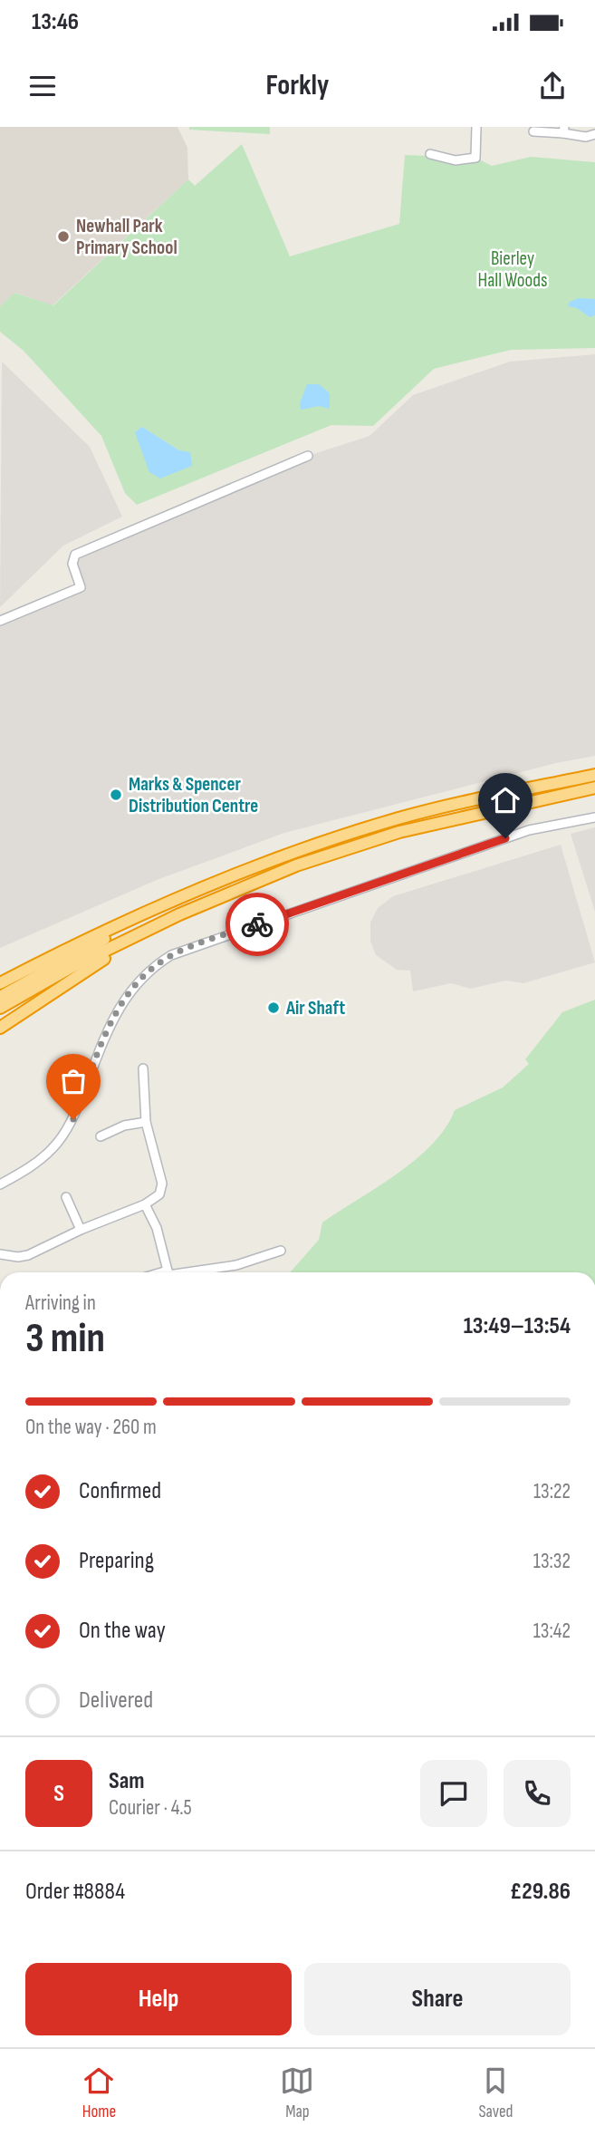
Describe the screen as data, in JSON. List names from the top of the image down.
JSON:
{
  "parks": ["Bierley Hall Woods"],
  "places": ["Newhall Park Primary School", "Marks & Spencer Distribution Centre", "Air Shaft"],
  "page": {
    "status": "13:46",
    "header": "Forkly",
    "heading": ["3 min", "Arriving in", "13:49–13:54"],
    "panel": [
      "Sam",
      "Courier · 4.5",
      "Order #8884",
      "£29.86"
    ],
    "bar": "On the way · 260 m",
    "list": [
      ["Confirmed", "13:22"],
      ["Preparing", "13:32"],
      ["On the way", "13:42"],
      "Delivered"
    ],
    "round": "S",
    "buttons": ["Help", "Share"],
    "tabs": ["Home", "Map", "Saved"]
  }
}
